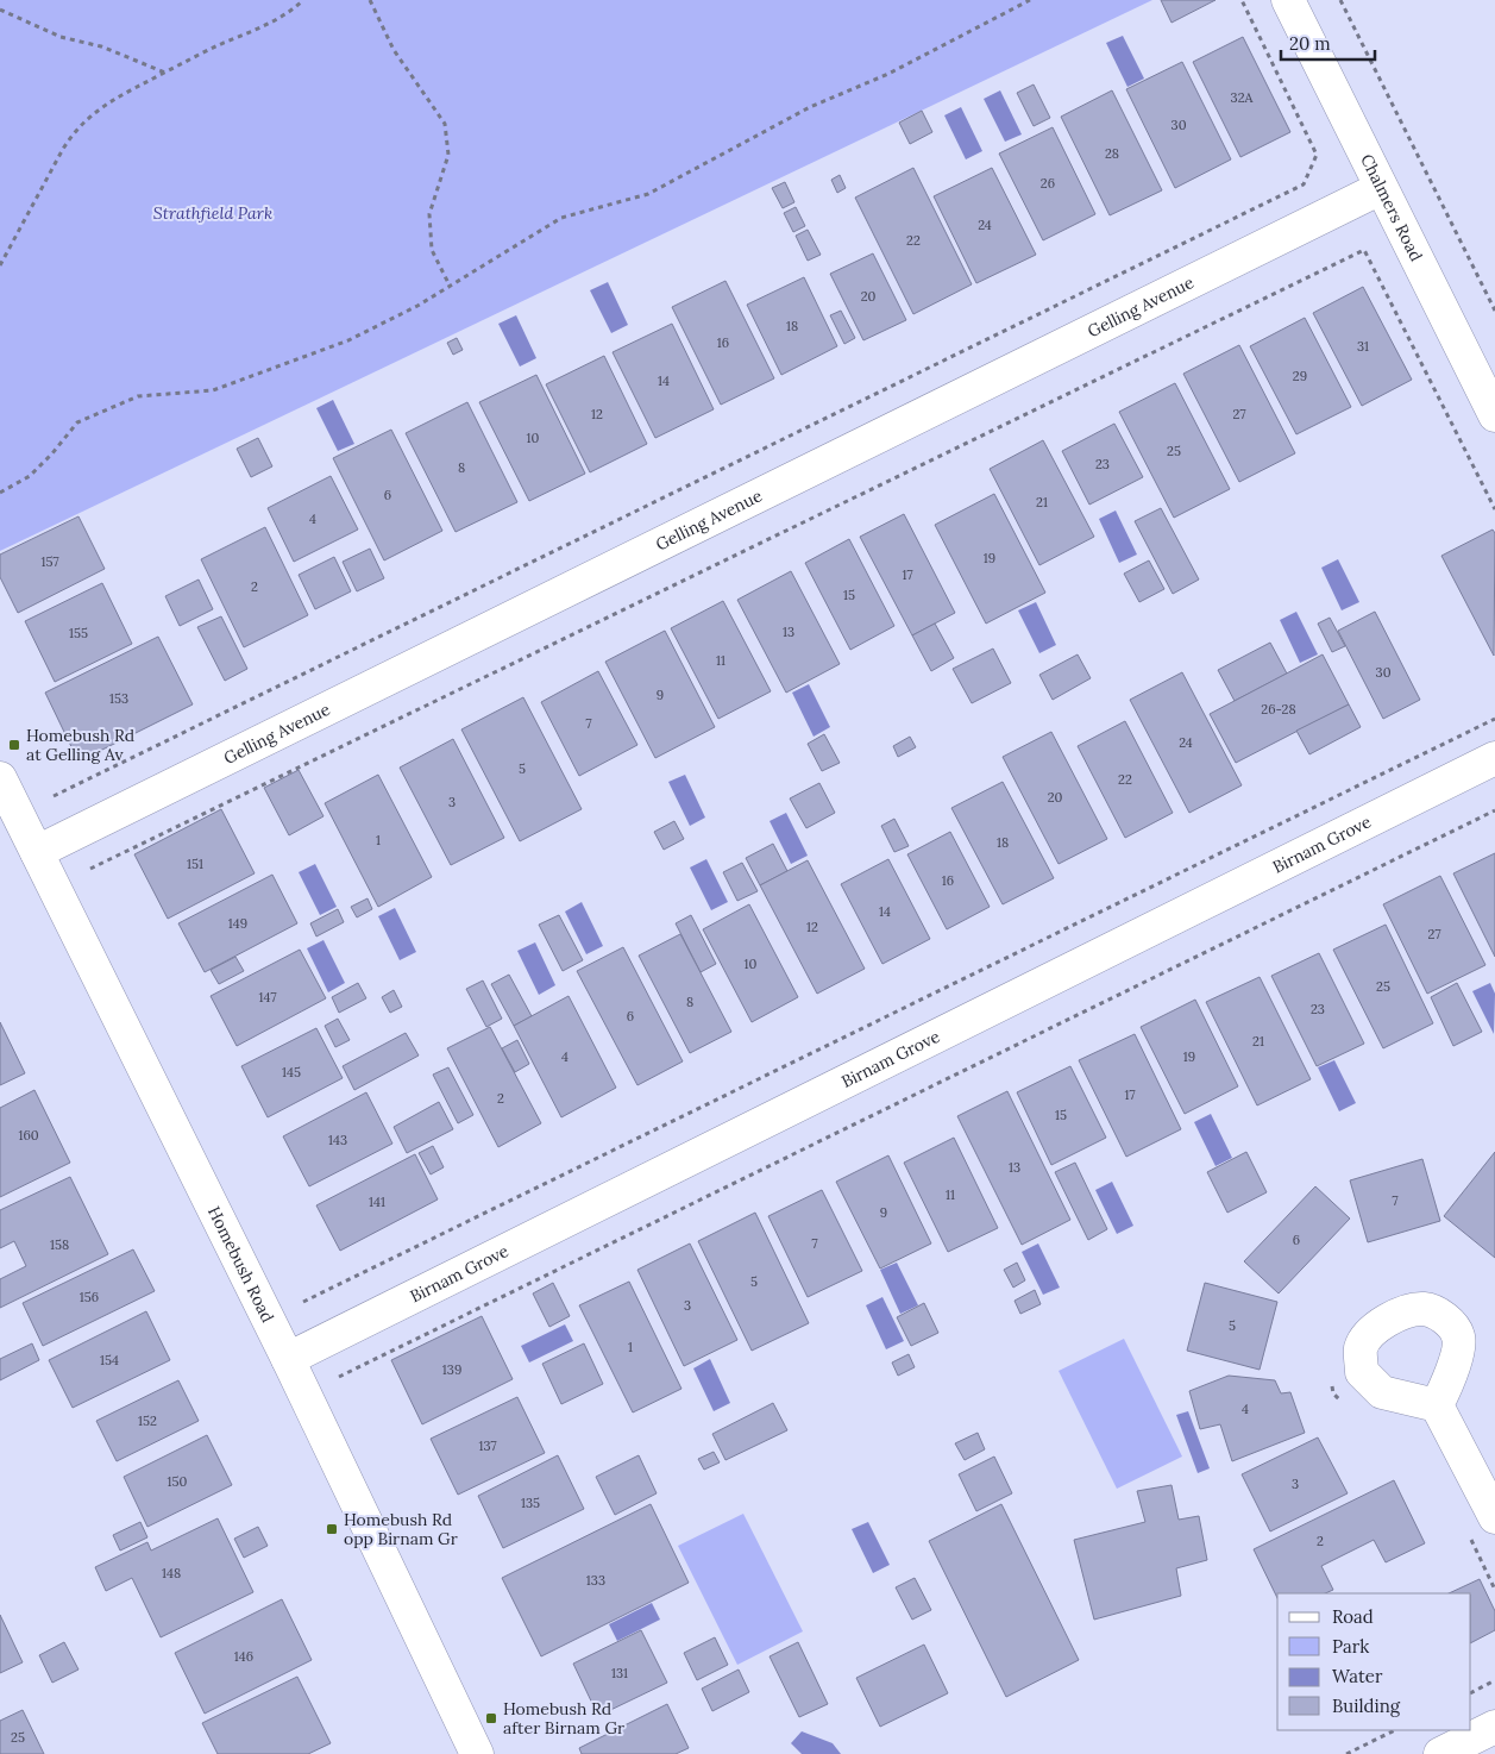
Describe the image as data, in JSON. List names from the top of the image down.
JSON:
{
  "streets": {
    "street": [
      "Chalmers Road",
      "Gelling Avenue",
      "Birnam Grove",
      "Homebush Road"
    ]
  },
  "crossings": [
    ["Chalmers Road", "Gelling Avenue"],
    ["Gelling Avenue", "Homebush Road"],
    ["Birnam Grove", "Homebush Road"]
  ],
  "parks": ["Strathfield Park"],
  "places": {
    "transit": ["Homebush Rd at Gelling Av", "Homebush Rd opp Birnam Gr", "Homebush Rd after Birnam Gr"]
  },
  "house_numbers": [
    "32A",
    "30",
    "28",
    "26",
    "24",
    "22",
    "20",
    "18",
    "16",
    "31",
    "29",
    "14",
    "12",
    "27",
    "10",
    "25",
    "23",
    "8",
    "6",
    "21",
    "4",
    "19",
    "157",
    "17",
    "2",
    "15",
    "13",
    "155",
    "11",
    "30",
    "9",
    "153",
    "26-28",
    "7",
    "24",
    "5",
    "22",
    "20",
    "3",
    "1",
    "18",
    "151",
    "16",
    "14",
    "149",
    "12",
    "27",
    "10",
    "25",
    "147",
    "8",
    "23",
    "6",
    "21",
    "4",
    "19",
    "145",
    "17",
    "2",
    "15",
    "160",
    "143",
    "13",
    "11",
    "7",
    "141",
    "9",
    "6",
    "7",
    "158",
    "5",
    "156",
    "3",
    "5",
    "1",
    "154",
    "139",
    "4",
    "152",
    "137",
    "150",
    "3",
    "135",
    "2",
    "148",
    "133",
    "146",
    "131",
    "25"
  ],
  "legend": [
    "Road",
    "Park",
    "Water",
    "Building"
  ],
  "scale_bar": "20 m"
}
